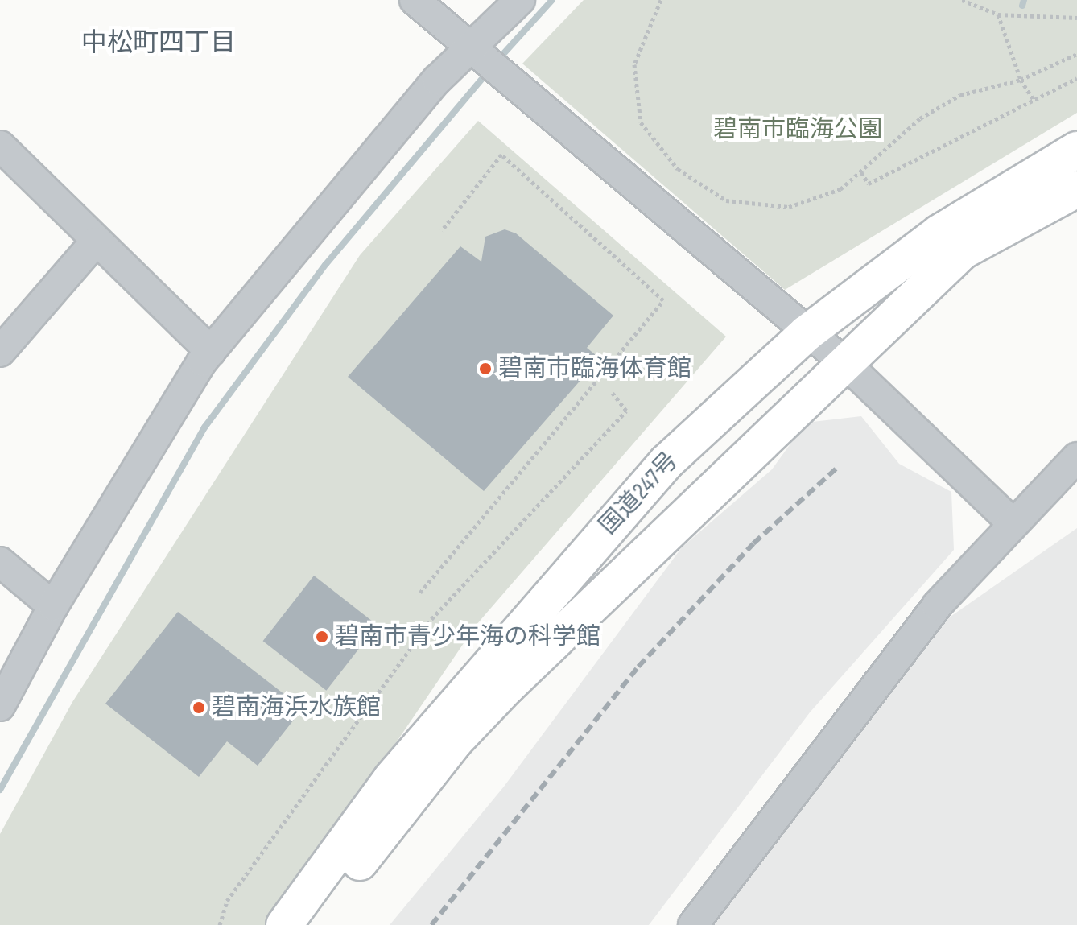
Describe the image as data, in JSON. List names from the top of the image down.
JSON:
{
  "streets": {
    "highway": ["国道247号"]
  },
  "districts": ["中松町四丁目"],
  "parks": ["碧南市臨海公園"],
  "places": ["碧南市臨海体育館", "碧南市青少年海の科学館", "碧南海浜水族館"]
}
